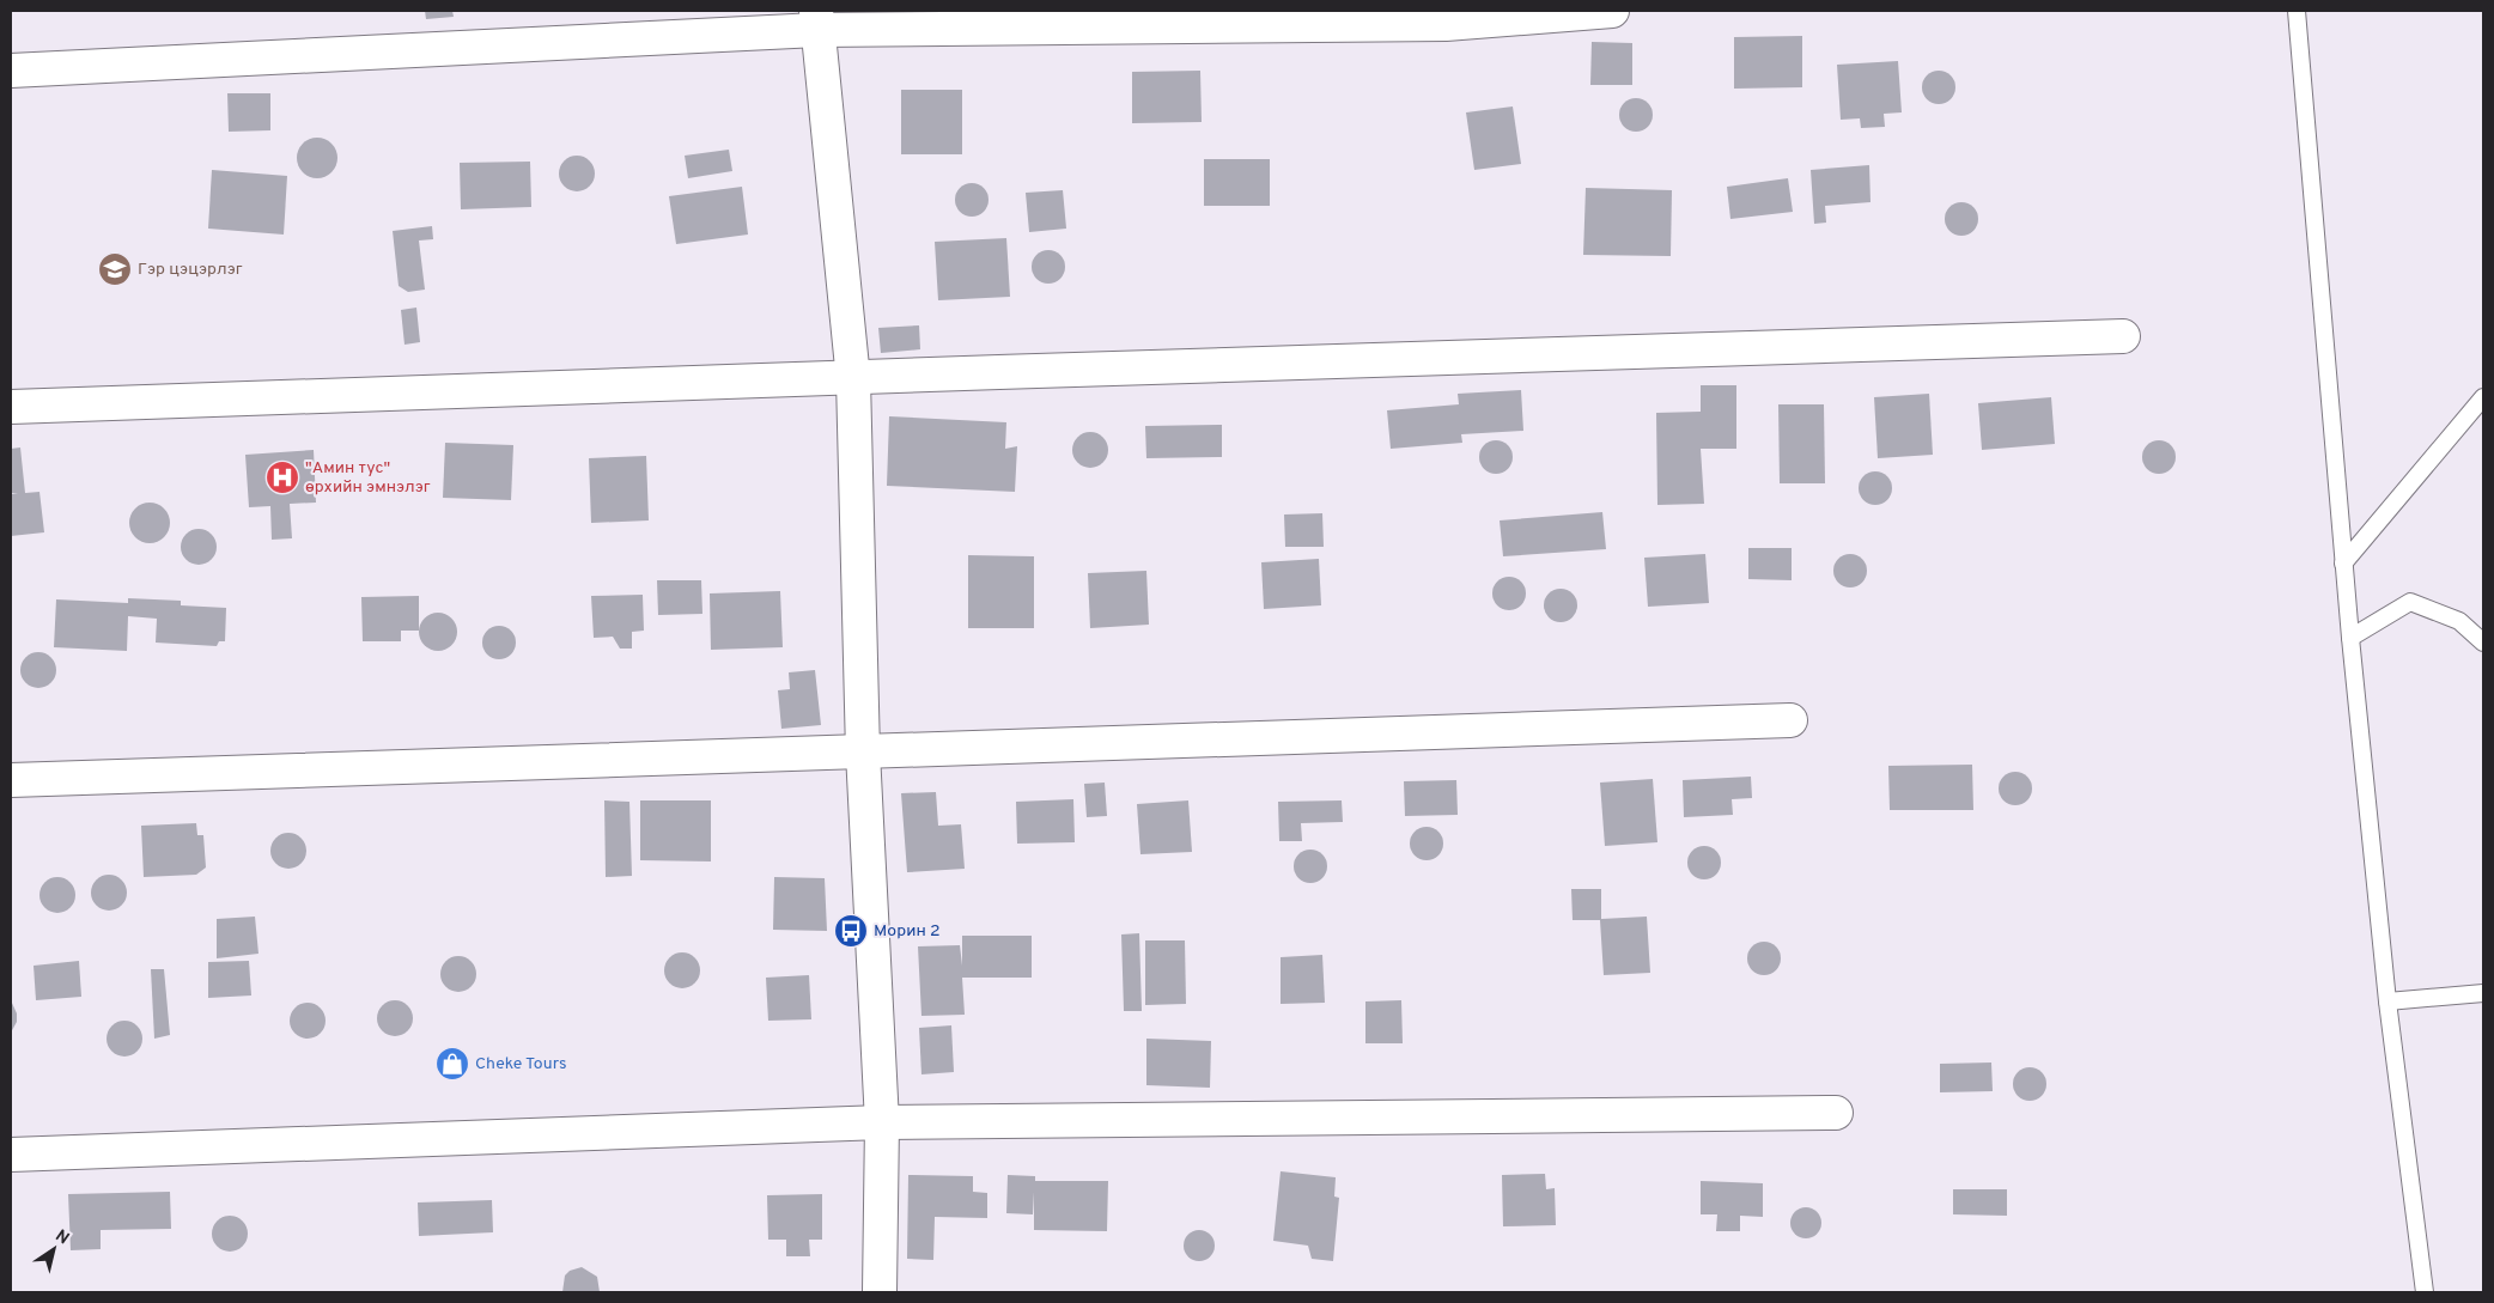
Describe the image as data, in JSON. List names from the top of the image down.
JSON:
{
  "places": {
    "school or university": ["Гэр цэцэрлэг"],
    "hospital": ["\"Амин тус\" өрхийн эмнэлэг"],
    "bus stop": ["Морин 2"],
    "shop": ["Cheke Tours"]
  },
  "north": "top right"
}
